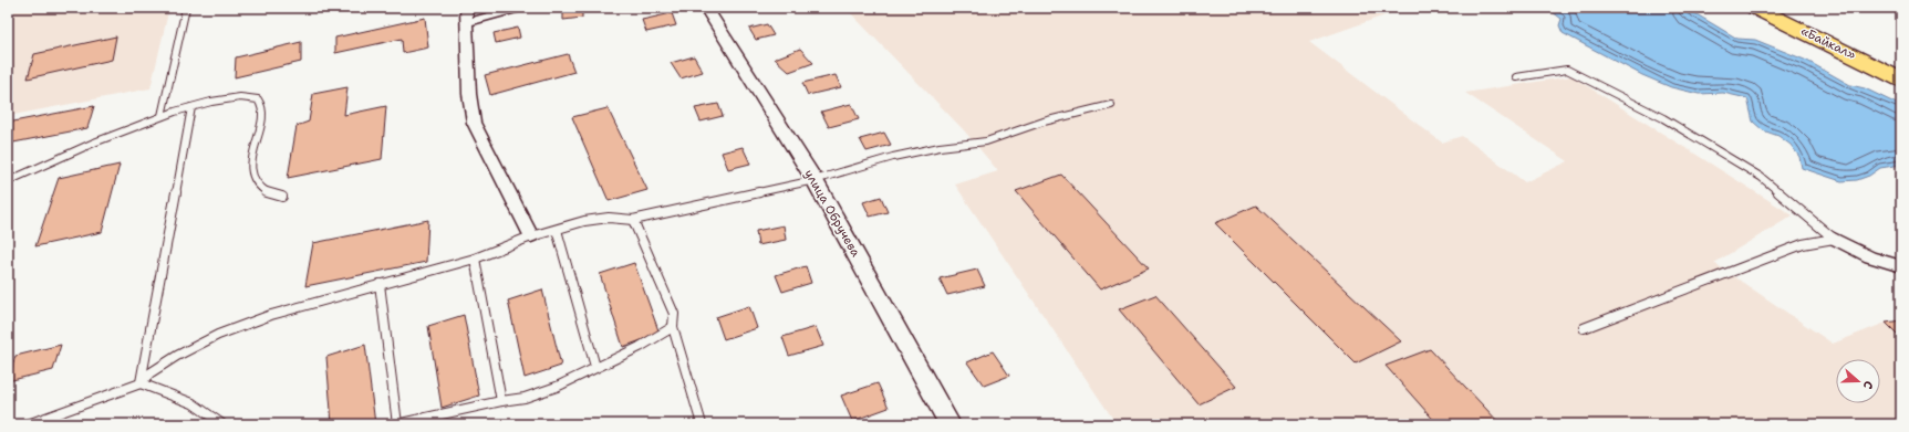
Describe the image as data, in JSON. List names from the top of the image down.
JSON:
{
  "streets": {
    "highway": ["«Байкал»"],
    "street": ["улица Обручева"]
  },
  "north": "right"
}
